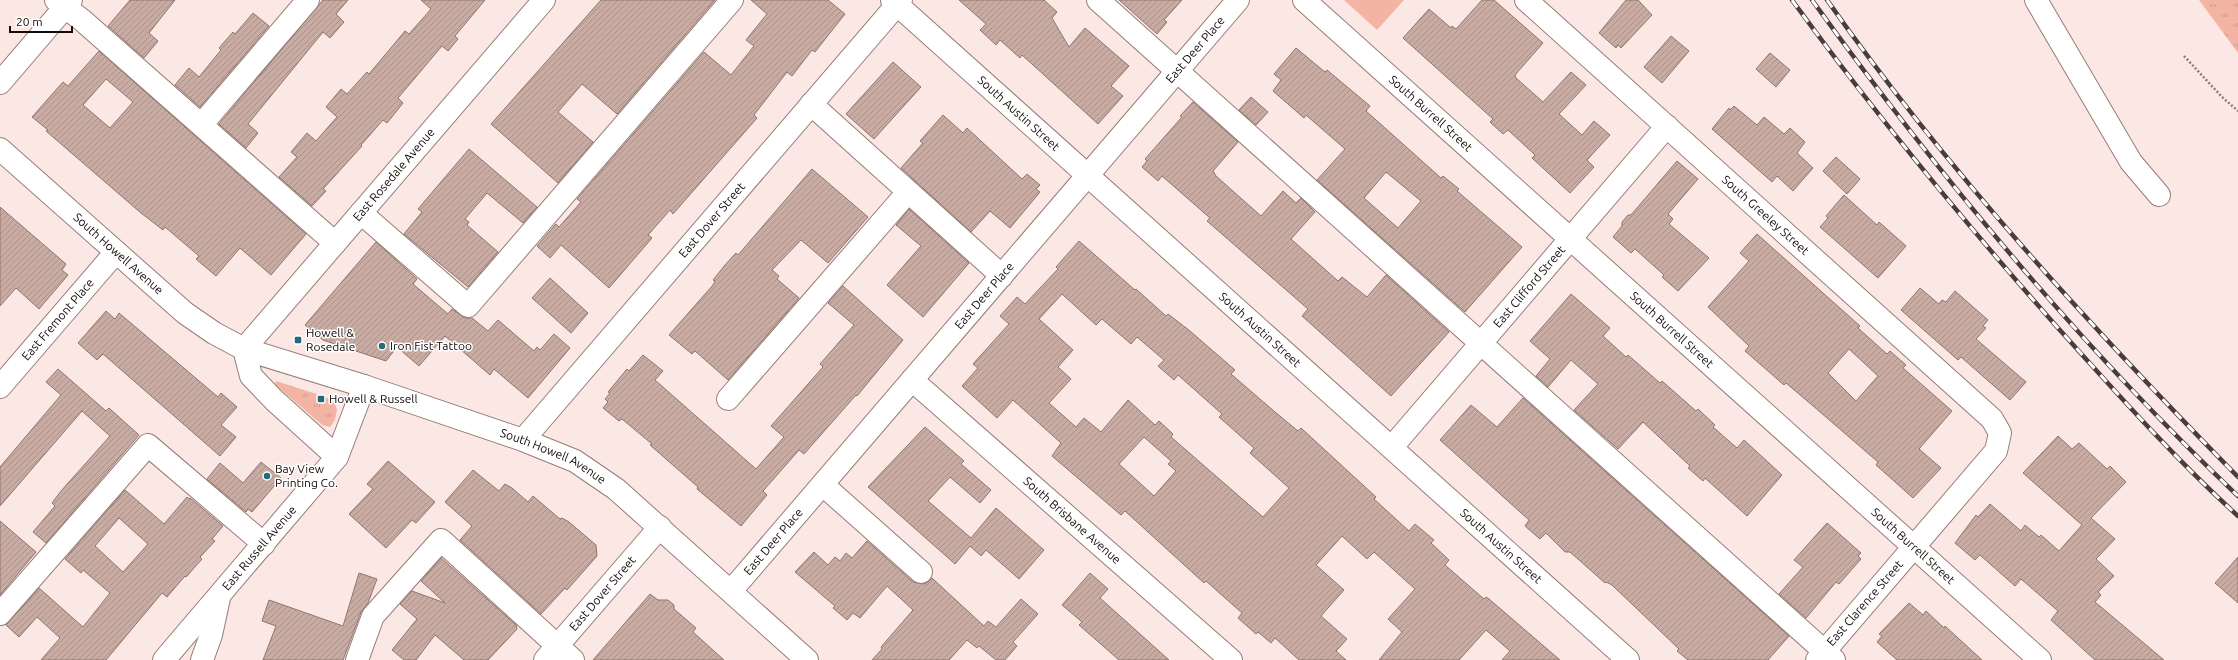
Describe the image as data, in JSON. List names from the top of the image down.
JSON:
{
  "streets": {
    "street": [
      "East Deer Place",
      "South Austin Street",
      "South Burrell Street",
      "East Rosedale Avenue",
      "South Greeley Street",
      "East Dover Street",
      "South Howell Avenue",
      "East Clifford Street",
      "East Fremont Place",
      "South Brisbane Avenue",
      "East Russell Avenue",
      "East Clarence Street"
    ]
  },
  "crossings": [
    ["East Deer Place", "South Austin Street"],
    ["East Deer Place", "South Howell Avenue"],
    ["East Deer Place", "South Brisbane Avenue"],
    ["South Austin Street", "East Dover Street"],
    ["South Austin Street", "East Clifford Street"],
    ["South Burrell Street", "East Clifford Street"],
    ["South Burrell Street", "East Clarence Street"],
    ["East Rosedale Avenue", "South Howell Avenue"],
    ["South Greeley Street", "East Clifford Street"],
    ["South Greeley Street", "East Clarence Street"],
    ["East Dover Street", "South Howell Avenue"],
    ["South Howell Avenue", "East Fremont Place"],
    ["South Howell Avenue", "East Russell Avenue"]
  ],
  "places": {
    "transit": ["Howell & Rosedale", "Howell & Russell"],
    "other": ["Iron Fist Tattoo", "Bay View Printing Co."]
  },
  "scale_bar": "20 m"
}
